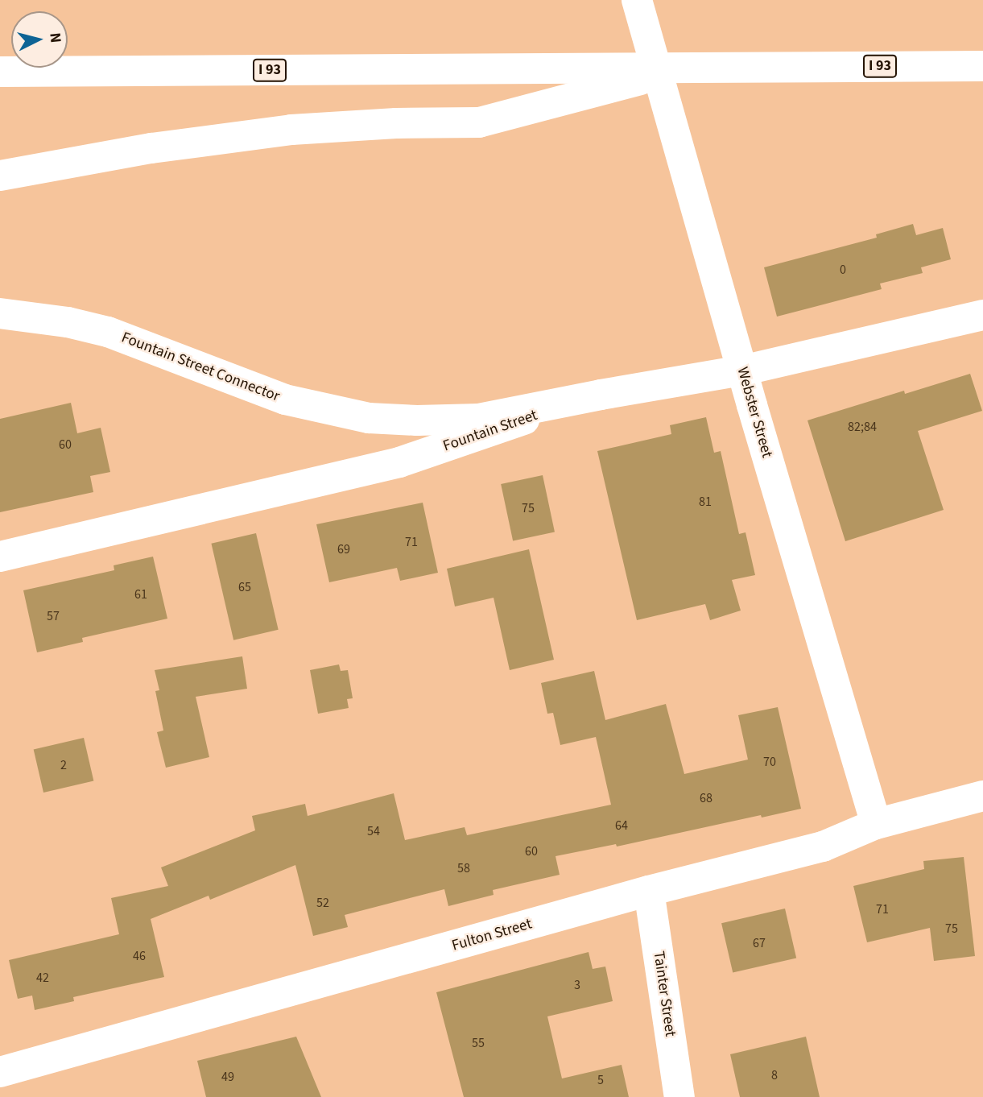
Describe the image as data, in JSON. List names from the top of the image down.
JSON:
{
  "streets": {
    "main road": [
      "I 93",
      "Fountain Street Connector",
      "Webster Street",
      "Fountain Street",
      "Fulton Street",
      "Tainter Street"
    ]
  },
  "crossings": [
    ["Fountain Street Connector", "Fountain Street"],
    ["Webster Street", "Fountain Street"],
    ["Webster Street", "Fulton Street"],
    ["Fulton Street", "Tainter Street"]
  ],
  "house_numbers": [
    "0",
    "82;84",
    "60",
    "81",
    "75",
    "71",
    "69",
    "65",
    "61",
    "57",
    "70",
    "2",
    "68",
    "64",
    "54",
    "60",
    "58",
    "52",
    "71",
    "75",
    "67",
    "46",
    "42",
    "3",
    "55",
    "8",
    "49",
    "5"
  ],
  "north": "right"
}
